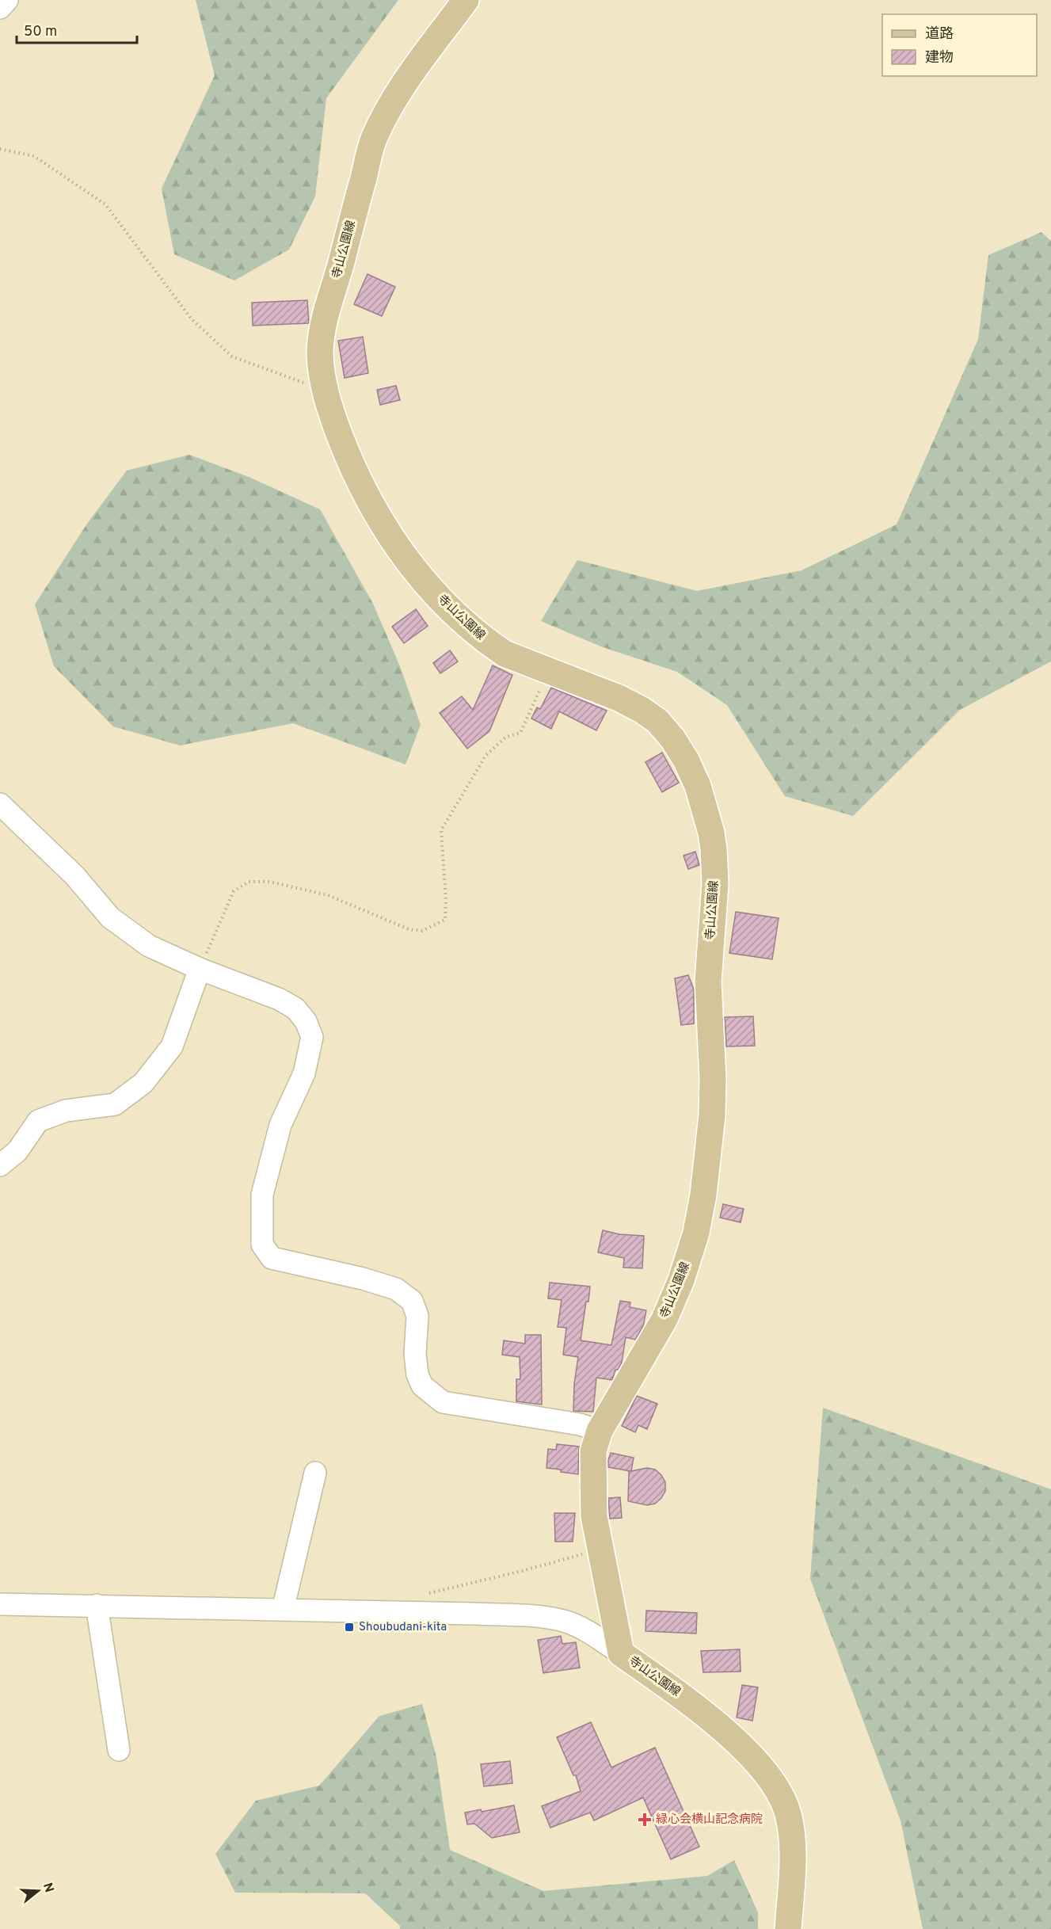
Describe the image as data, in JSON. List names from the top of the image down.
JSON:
{
  "streets": {
    "main road": ["寺山公園線"]
  },
  "places": {
    "transit": ["Shoubudani-kita"],
    "health": ["緑心会横山記念病院"]
  },
  "legend": ["道路", "建物"],
  "scale_bar": "50 m",
  "north": "right"
}
